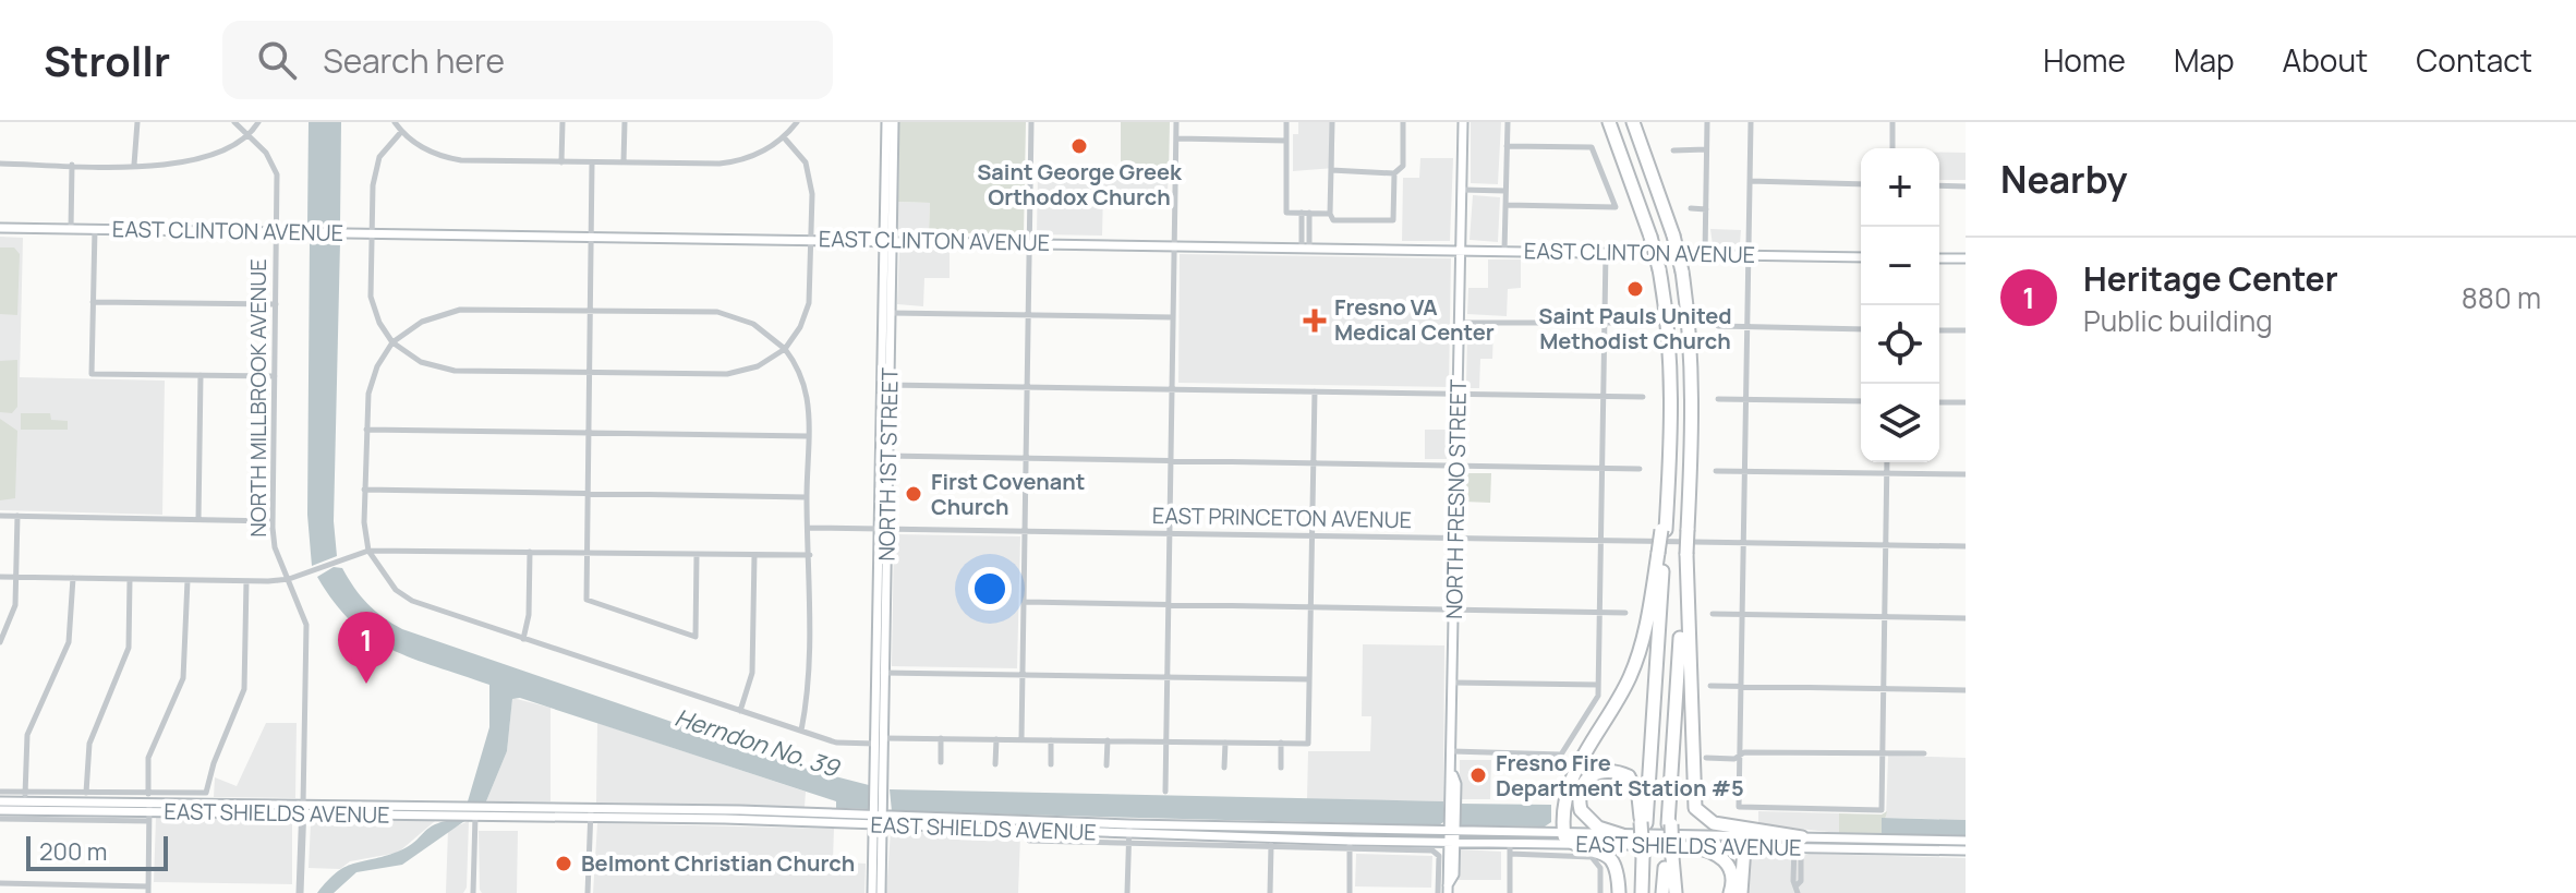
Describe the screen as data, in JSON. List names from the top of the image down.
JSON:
{
  "streets": {
    "main road": [
      "EAST CLINTON AVENUE",
      "NORTH 1ST STREET",
      "NORTH FRESNO STREET",
      "EAST SHIELDS AVENUE"
    ],
    "street": ["NORTH MILLBROOK AVENUE", "EAST PRINCETON AVENUE"]
  },
  "crossings": [
    ["EAST CLINTON AVENUE", "NORTH MILLBROOK AVENUE"],
    ["EAST CLINTON AVENUE", "NORTH 1ST STREET"],
    ["EAST CLINTON AVENUE", "NORTH FRESNO STREET"],
    ["NORTH MILLBROOK AVENUE", "EAST SHIELDS AVENUE"],
    ["NORTH 1ST STREET", "EAST PRINCETON AVENUE"],
    ["NORTH 1ST STREET", "EAST SHIELDS AVENUE"],
    ["NORTH FRESNO STREET", "EAST PRINCETON AVENUE"],
    ["NORTH FRESNO STREET", "EAST SHIELDS AVENUE"]
  ],
  "water": ["Herndon No. 39"],
  "places": {
    "other": [
      "Saint George Greek Orthodox Church",
      "Saint Pauls United Methodist Church",
      "First Covenant Church",
      "Fresno Fire Department Station #5",
      "Belmont Christian Church"
    ],
    "health": ["Fresno VA Medical Center"]
  },
  "scale_bar": "200 m",
  "page": {
    "header": "Strollr",
    "search": "Search here",
    "nav": [
      "Home",
      "Map",
      "About",
      "Contact"
    ],
    "heading": "Nearby",
    "map_buttons": ["+", "−"],
    "list": [
      {
        "mark": "1",
        "name": "Heritage Center",
        "note": "Public building",
        "value": "880 m"
      }
    ],
    "pins": "1",
    "scale": "200 m"
  }
}
